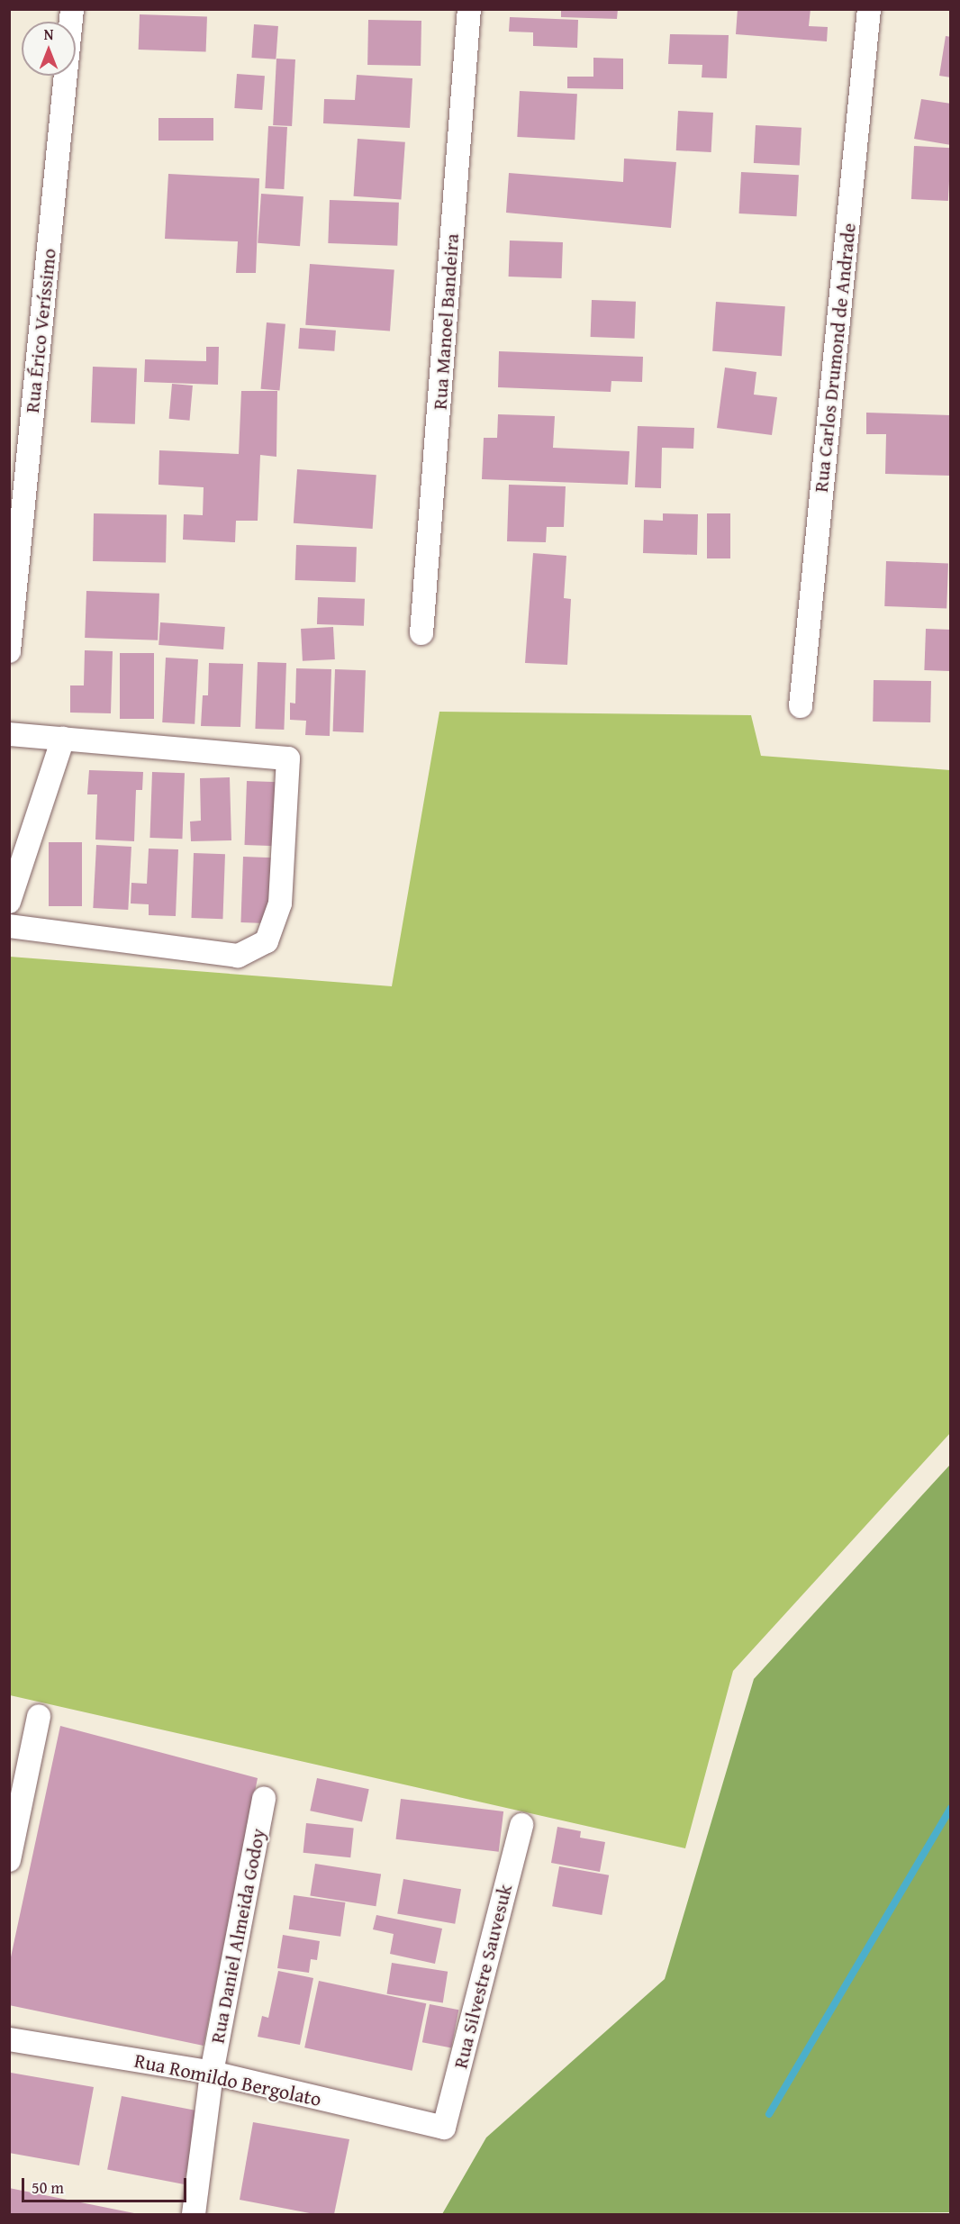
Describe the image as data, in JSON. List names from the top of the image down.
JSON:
{
  "streets": {
    "street": [
      "Rua Manoel Bandeira",
      "Rua Érico Veríssimo",
      "Rua Carlos Drumond de Andrade",
      "Rua Daniel Almeida Godoy",
      "Rua Silvestre Sauvesuk",
      "Rua Romildo Bergolato"
    ]
  },
  "crossings": [
    ["Rua Daniel Almeida Godoy", "Rua Romildo Bergolato"],
    ["Rua Silvestre Sauvesuk", "Rua Romildo Bergolato"]
  ],
  "scale_bar": "50 m",
  "north": "top"
}
